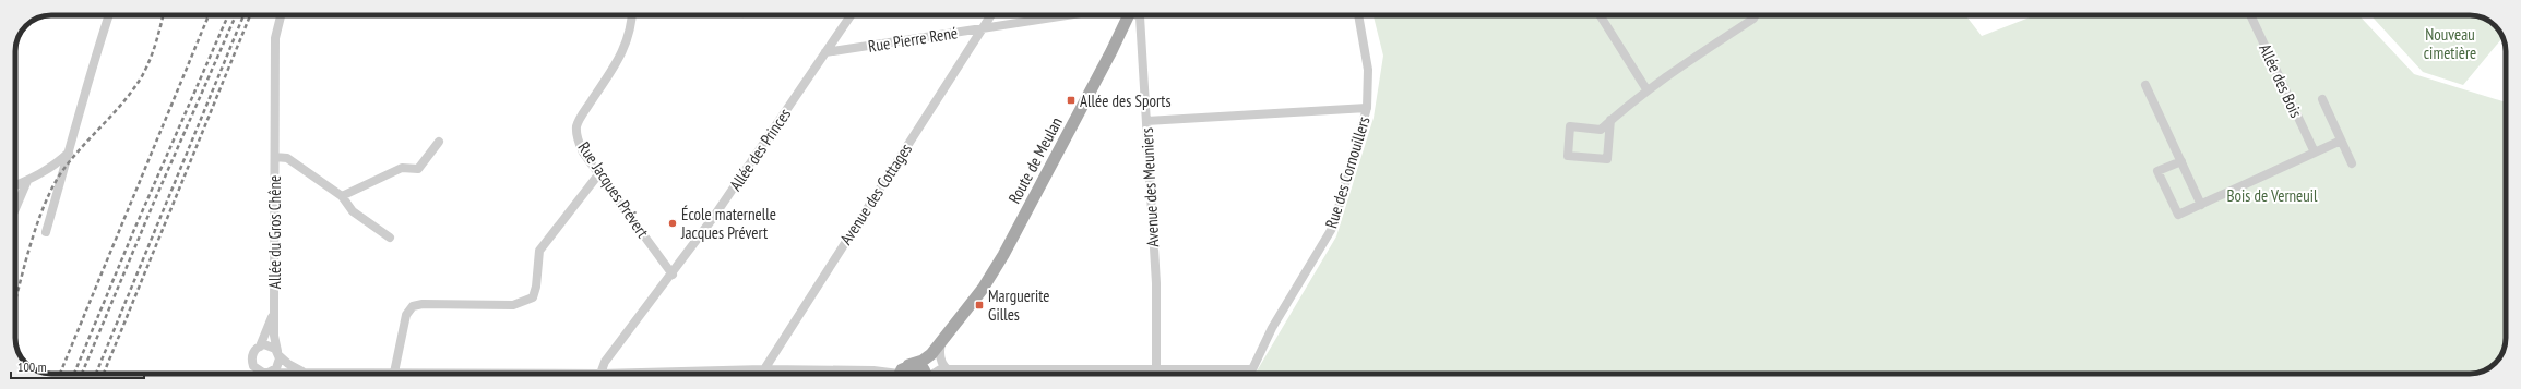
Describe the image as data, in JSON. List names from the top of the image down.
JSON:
{
  "streets": {
    "main road": ["Route de Meulan"],
    "street": [
      "Rue Pierre René",
      "Allée des Bois",
      "Allée des Princes",
      "Rue des Cornouillers",
      "Avenue des Meuniers",
      "Rue Jacques Prévert",
      "Avenue des Cottages",
      "Allée du Gros Chêne"
    ]
  },
  "crossings": [
    ["Rue Pierre René", "Allée des Princes"],
    ["Rue Pierre René", "Avenue des Cottages"],
    ["Allée des Princes", "Rue Jacques Prévert"],
    ["Rue des Cornouillers", "Avenue des Meuniers"]
  ],
  "parks": ["Nouveau cimetière", "Bois de Verneuil"],
  "places": {
    "transit": ["Allée des Sports", "Marguerite Gilles"],
    "other": ["École maternelle Jacques Prévert"]
  },
  "scale_bar": "100 m"
}
